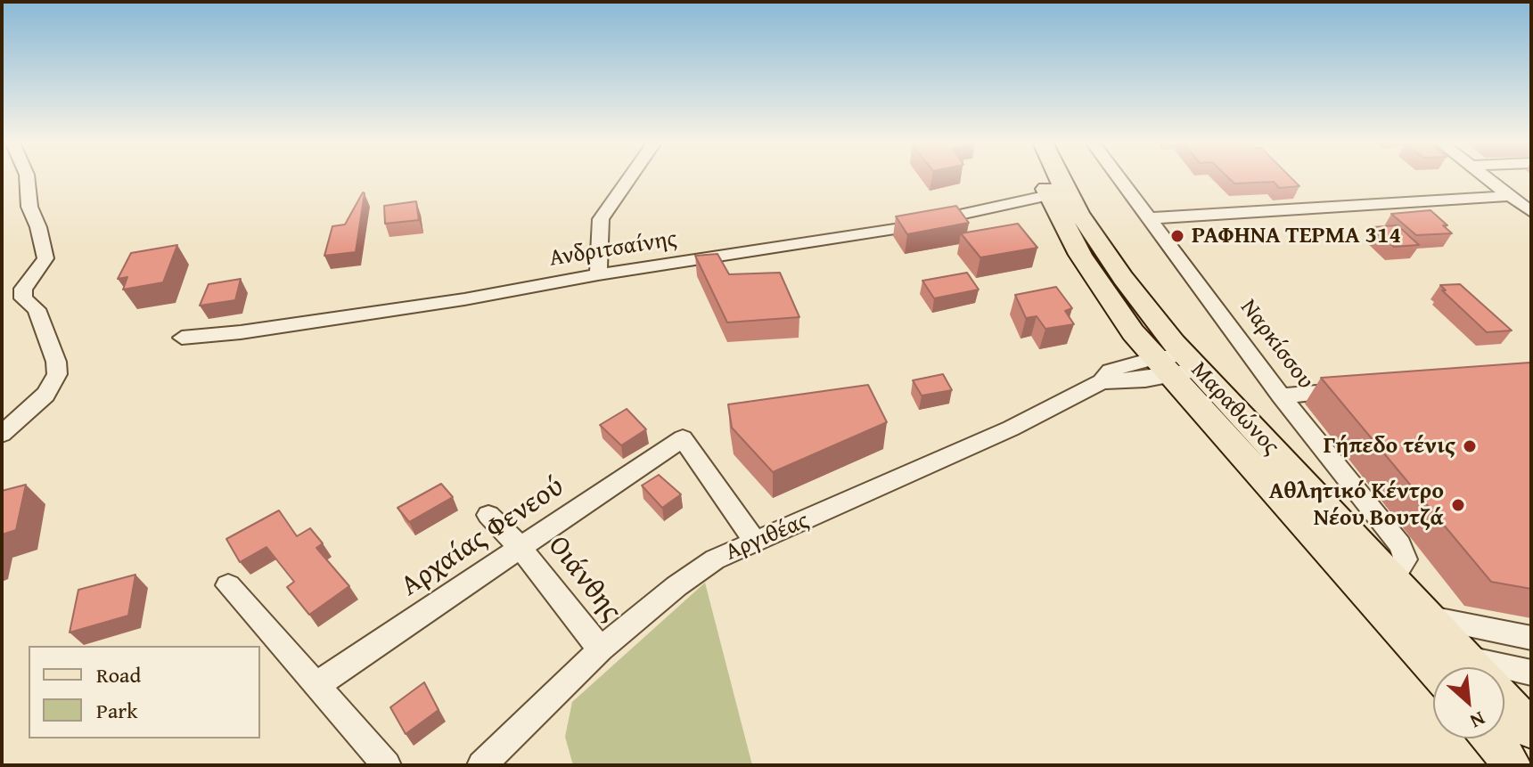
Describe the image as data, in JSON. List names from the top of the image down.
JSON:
{
  "streets": {
    "main road": ["Μαραθώνος"],
    "street": [
      "Ανδριτσαίνης",
      "Ναρκίσσου",
      "Αρχαίας Φενεού",
      "Αργιθέας",
      "Οιάνθης"
    ]
  },
  "crossings": [
    ["Ανδριτσαίνης", "Μαραθώνος"],
    ["Ναρκίσσου", "Μαραθώνος"],
    ["Μαραθώνος", "Αργιθέας"],
    ["Αρχαίας Φενεού", "Αργιθέας"],
    ["Αρχαίας Φενεού", "Οιάνθης"],
    ["Αργιθέας", "Οιάνθης"]
  ],
  "places": ["ΡΑΦΗΝΑ ΤΕΡΜΑ 314", "Γήπεδο τένις", "Αθλητικό Κέντρο Νέου Βουτζά"],
  "legend": ["Road", "Park"],
  "north": "bottom right"
}
